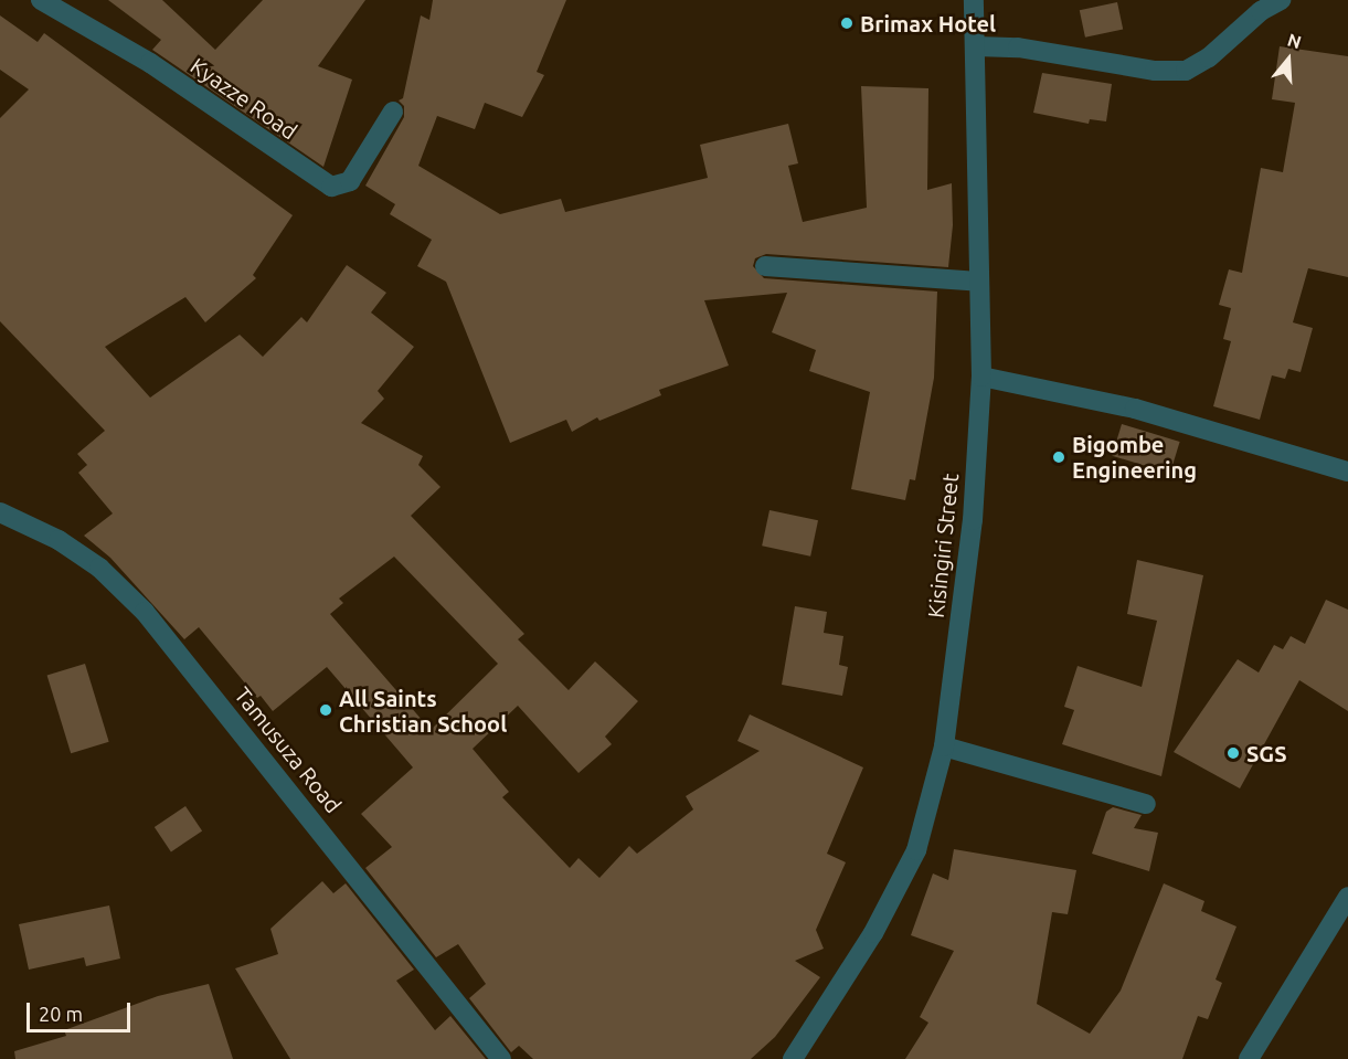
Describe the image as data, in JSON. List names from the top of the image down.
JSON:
{
  "streets": {
    "street": ["Kyazze Road", "Kisingiri Street", "Tamusuza Road"]
  },
  "places": [
    "Brimax Hotel",
    "Bigombe Engineering",
    "All Saints Christian School",
    "SGS"
  ],
  "scale_bar": "20 m",
  "north": "top"
}
